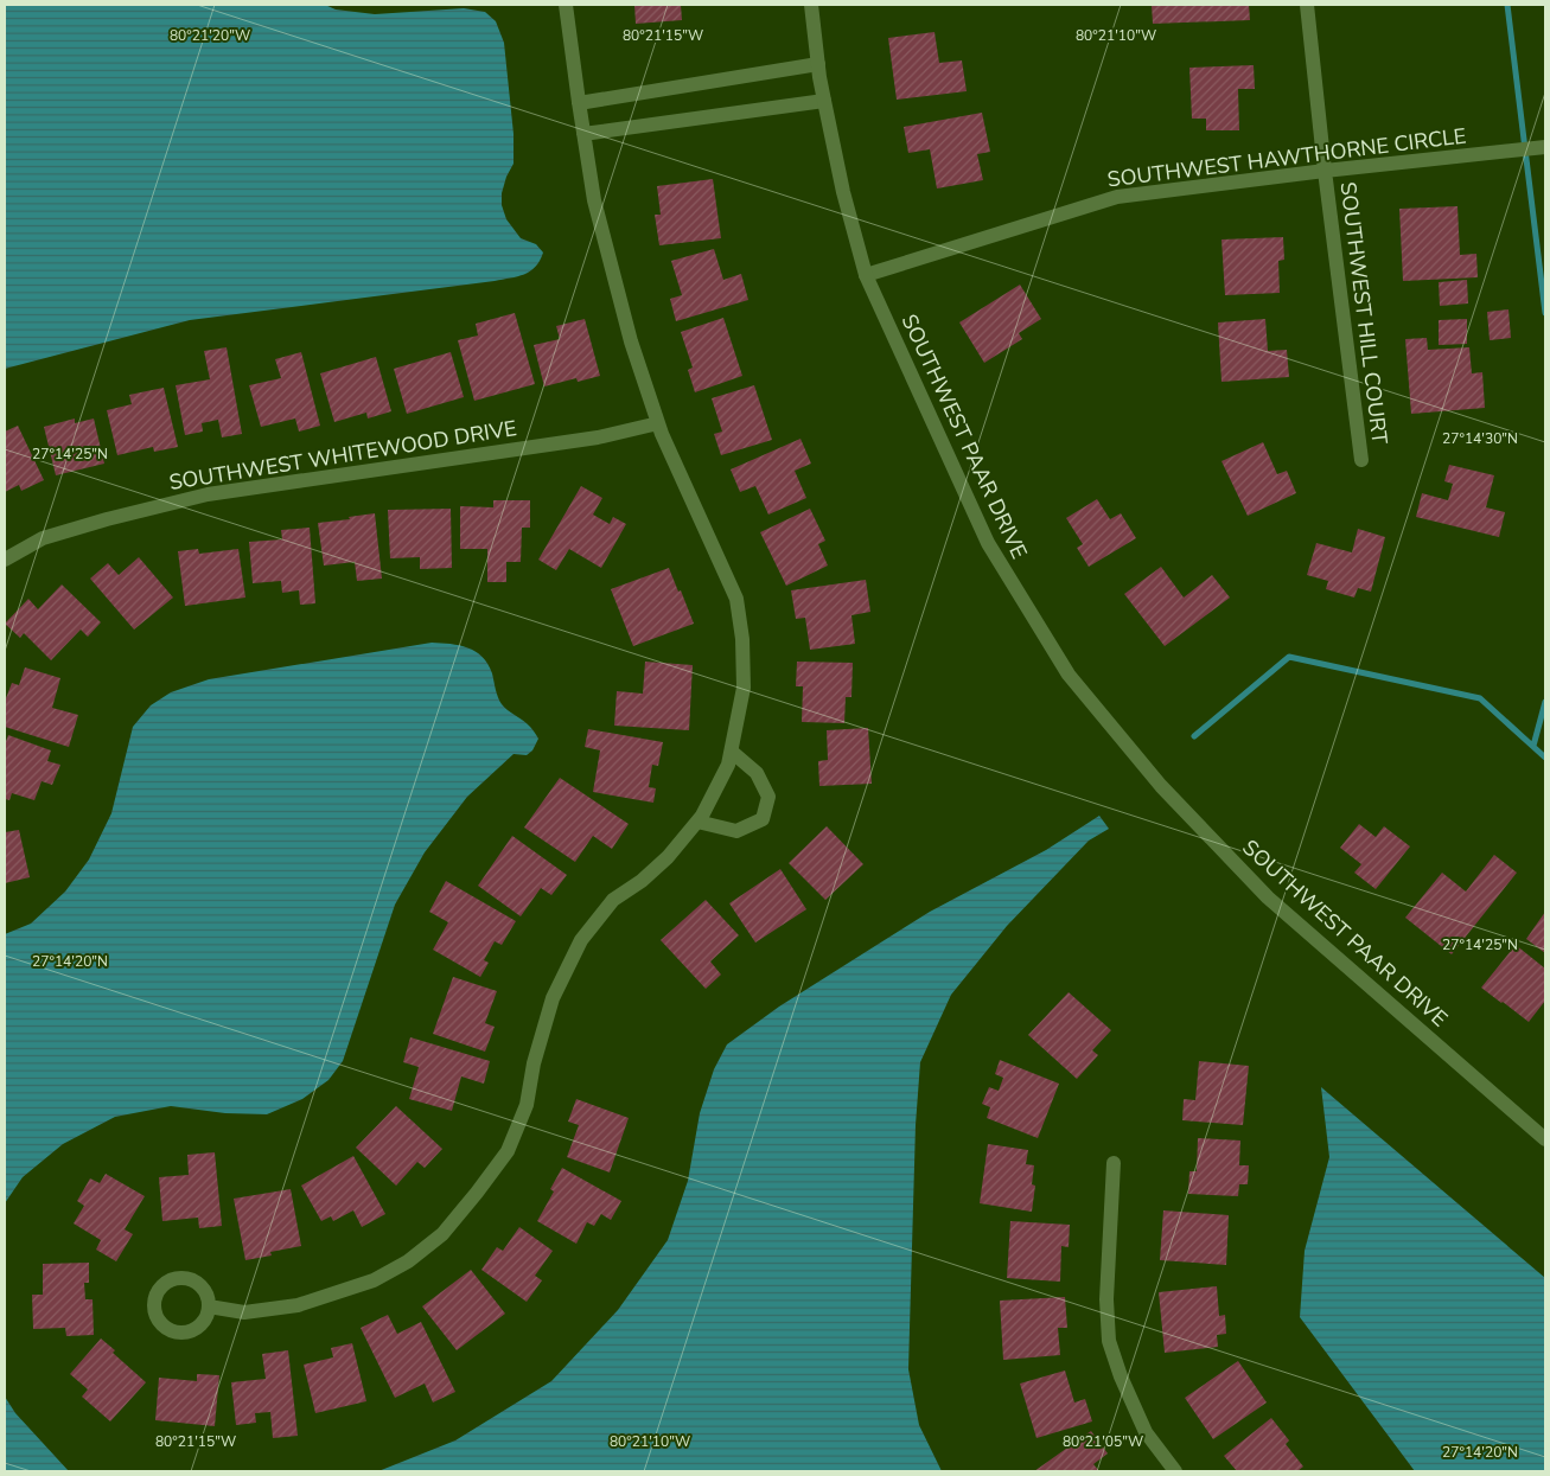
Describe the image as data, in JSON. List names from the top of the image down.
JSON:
{
  "streets": {
    "street": [
      "SOUTHWEST HAWTHORNE CIRCLE",
      "SOUTHWEST HILL COURT",
      "SOUTHWEST PAAR DRIVE",
      "SOUTHWEST WHITEWOOD DRIVE"
    ]
  },
  "crossings": [
    ["SOUTHWEST HAWTHORNE CIRCLE", "SOUTHWEST HILL COURT"],
    ["SOUTHWEST HAWTHORNE CIRCLE", "SOUTHWEST PAAR DRIVE"]
  ],
  "coordinates": [
    "80°21'20\"W",
    "80°21'15\"W",
    "80°21'10\"W",
    "27°14'30\"N",
    "27°14'25\"N",
    "27°14'20\"N",
    "80°21'05\"W"
  ]
}
